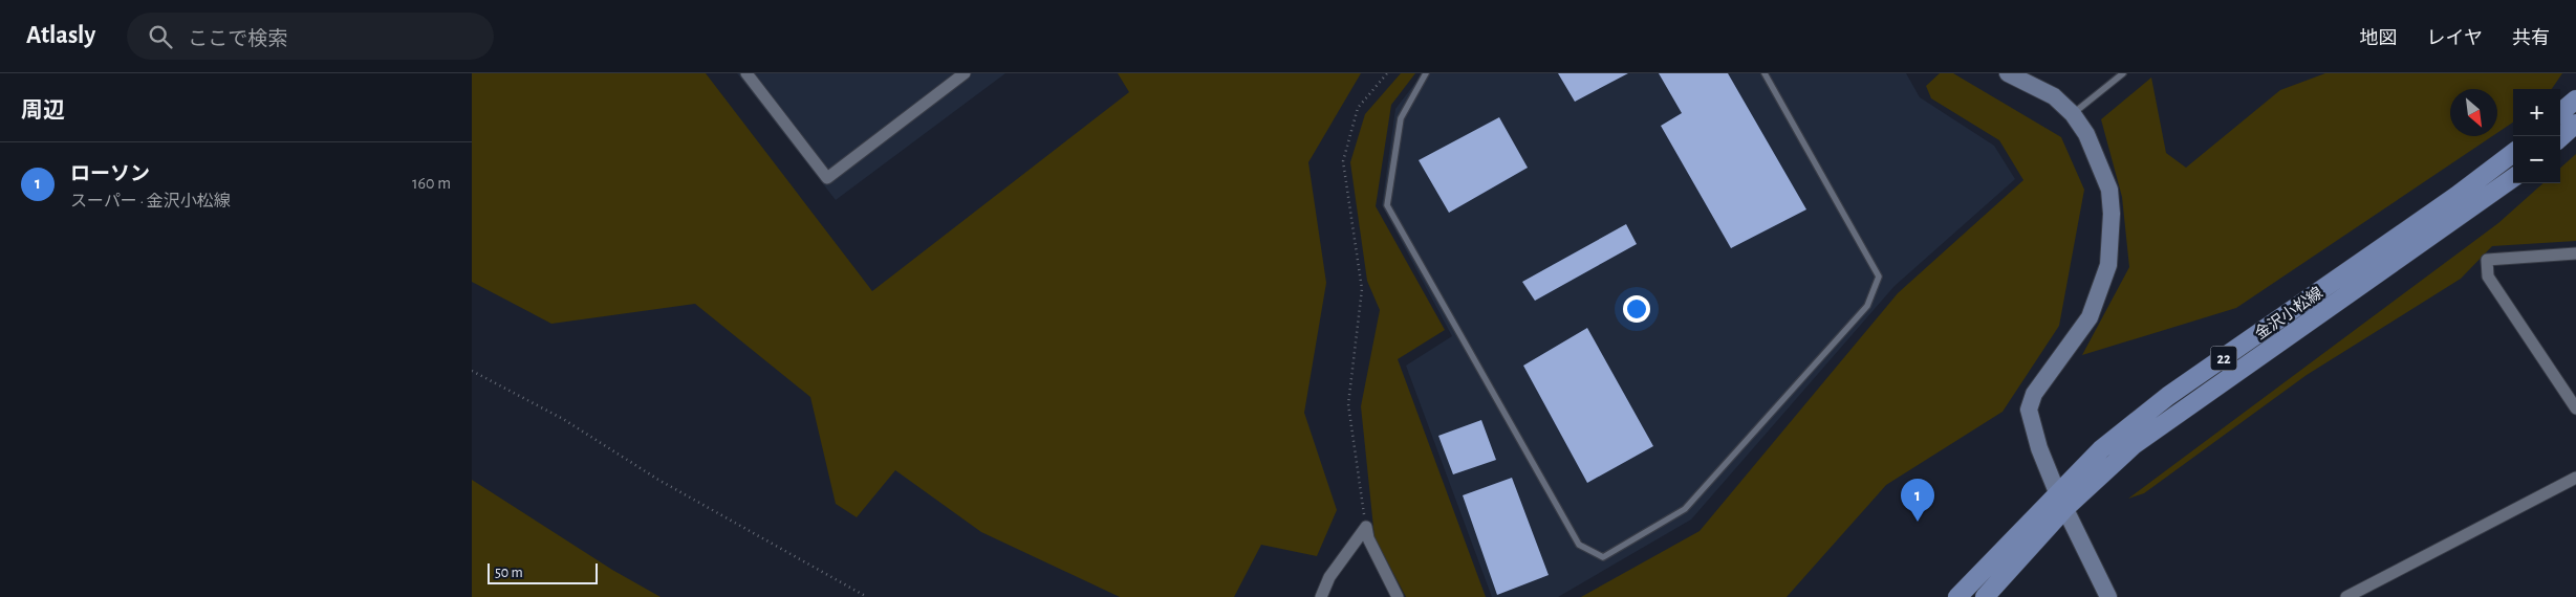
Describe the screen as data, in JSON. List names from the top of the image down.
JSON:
{
  "streets": {
    "main road": ["金沢小松線", "22"]
  },
  "scale_bar": "50 m",
  "north": "bottom right",
  "page": {
    "header": "Atlasly",
    "search": "ここで検索",
    "nav": ["地図", "レイヤ", "共有"],
    "heading": "周辺",
    "map_buttons": ["+", "−"],
    "list": [
      {
        "mark": "1",
        "name": "ローソン",
        "note": "スーパー · 金沢小松線",
        "value": "160 m"
      }
    ],
    "pins": "1",
    "scale": "50 m"
  }
}
